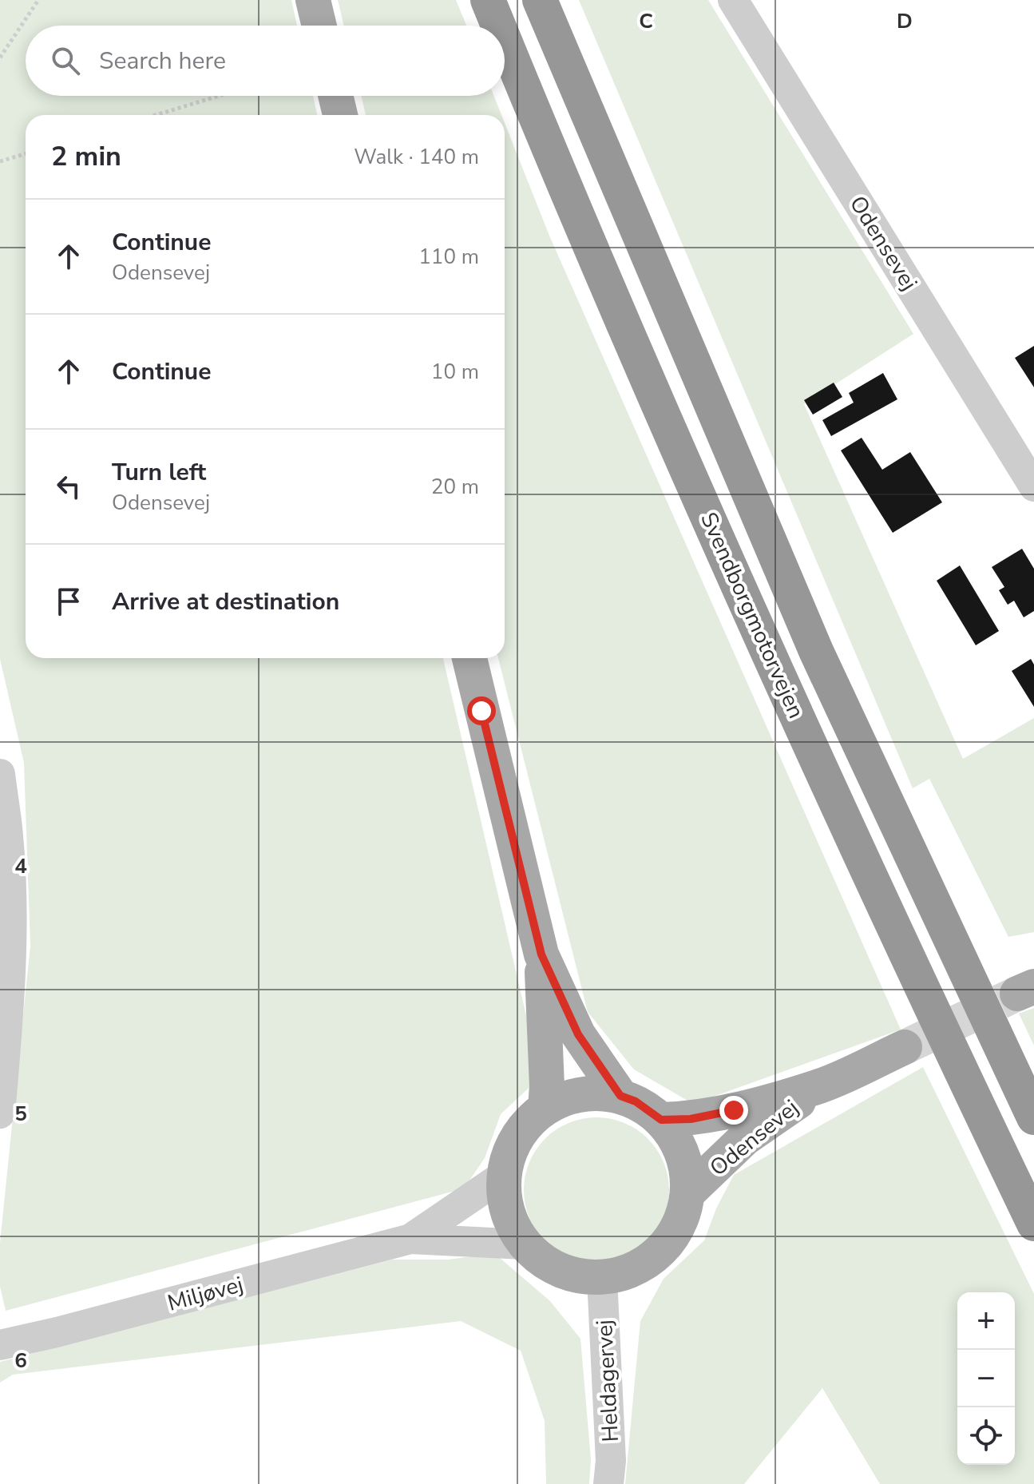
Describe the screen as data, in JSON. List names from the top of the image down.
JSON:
{
  "streets": {
    "highway": ["Svendborgmotorvejen"],
    "main road": ["Odensevej"],
    "street": ["Miljøvej", "Heldagervej"]
  },
  "crossings": [
    ["Odensevej", "Miljøvej"],
    ["Odensevej", "Heldagervej"],
    ["Miljøvej", "Heldagervej"]
  ],
  "page": {
    "search": "Search here",
    "heading": ["2 min", "Walk · 140 m"],
    "list": [
      ["Continue", "Odensevej", "110 m"],
      ["Continue", "10 m"],
      ["Turn left", "Odensevej", "20 m"],
      "Arrive at destination"
    ],
    "map_buttons": ["+", "−"]
  },
  "grid": {
    "columns": ["C", "D"],
    "rows": ["4", "5", "6"]
  }
}
